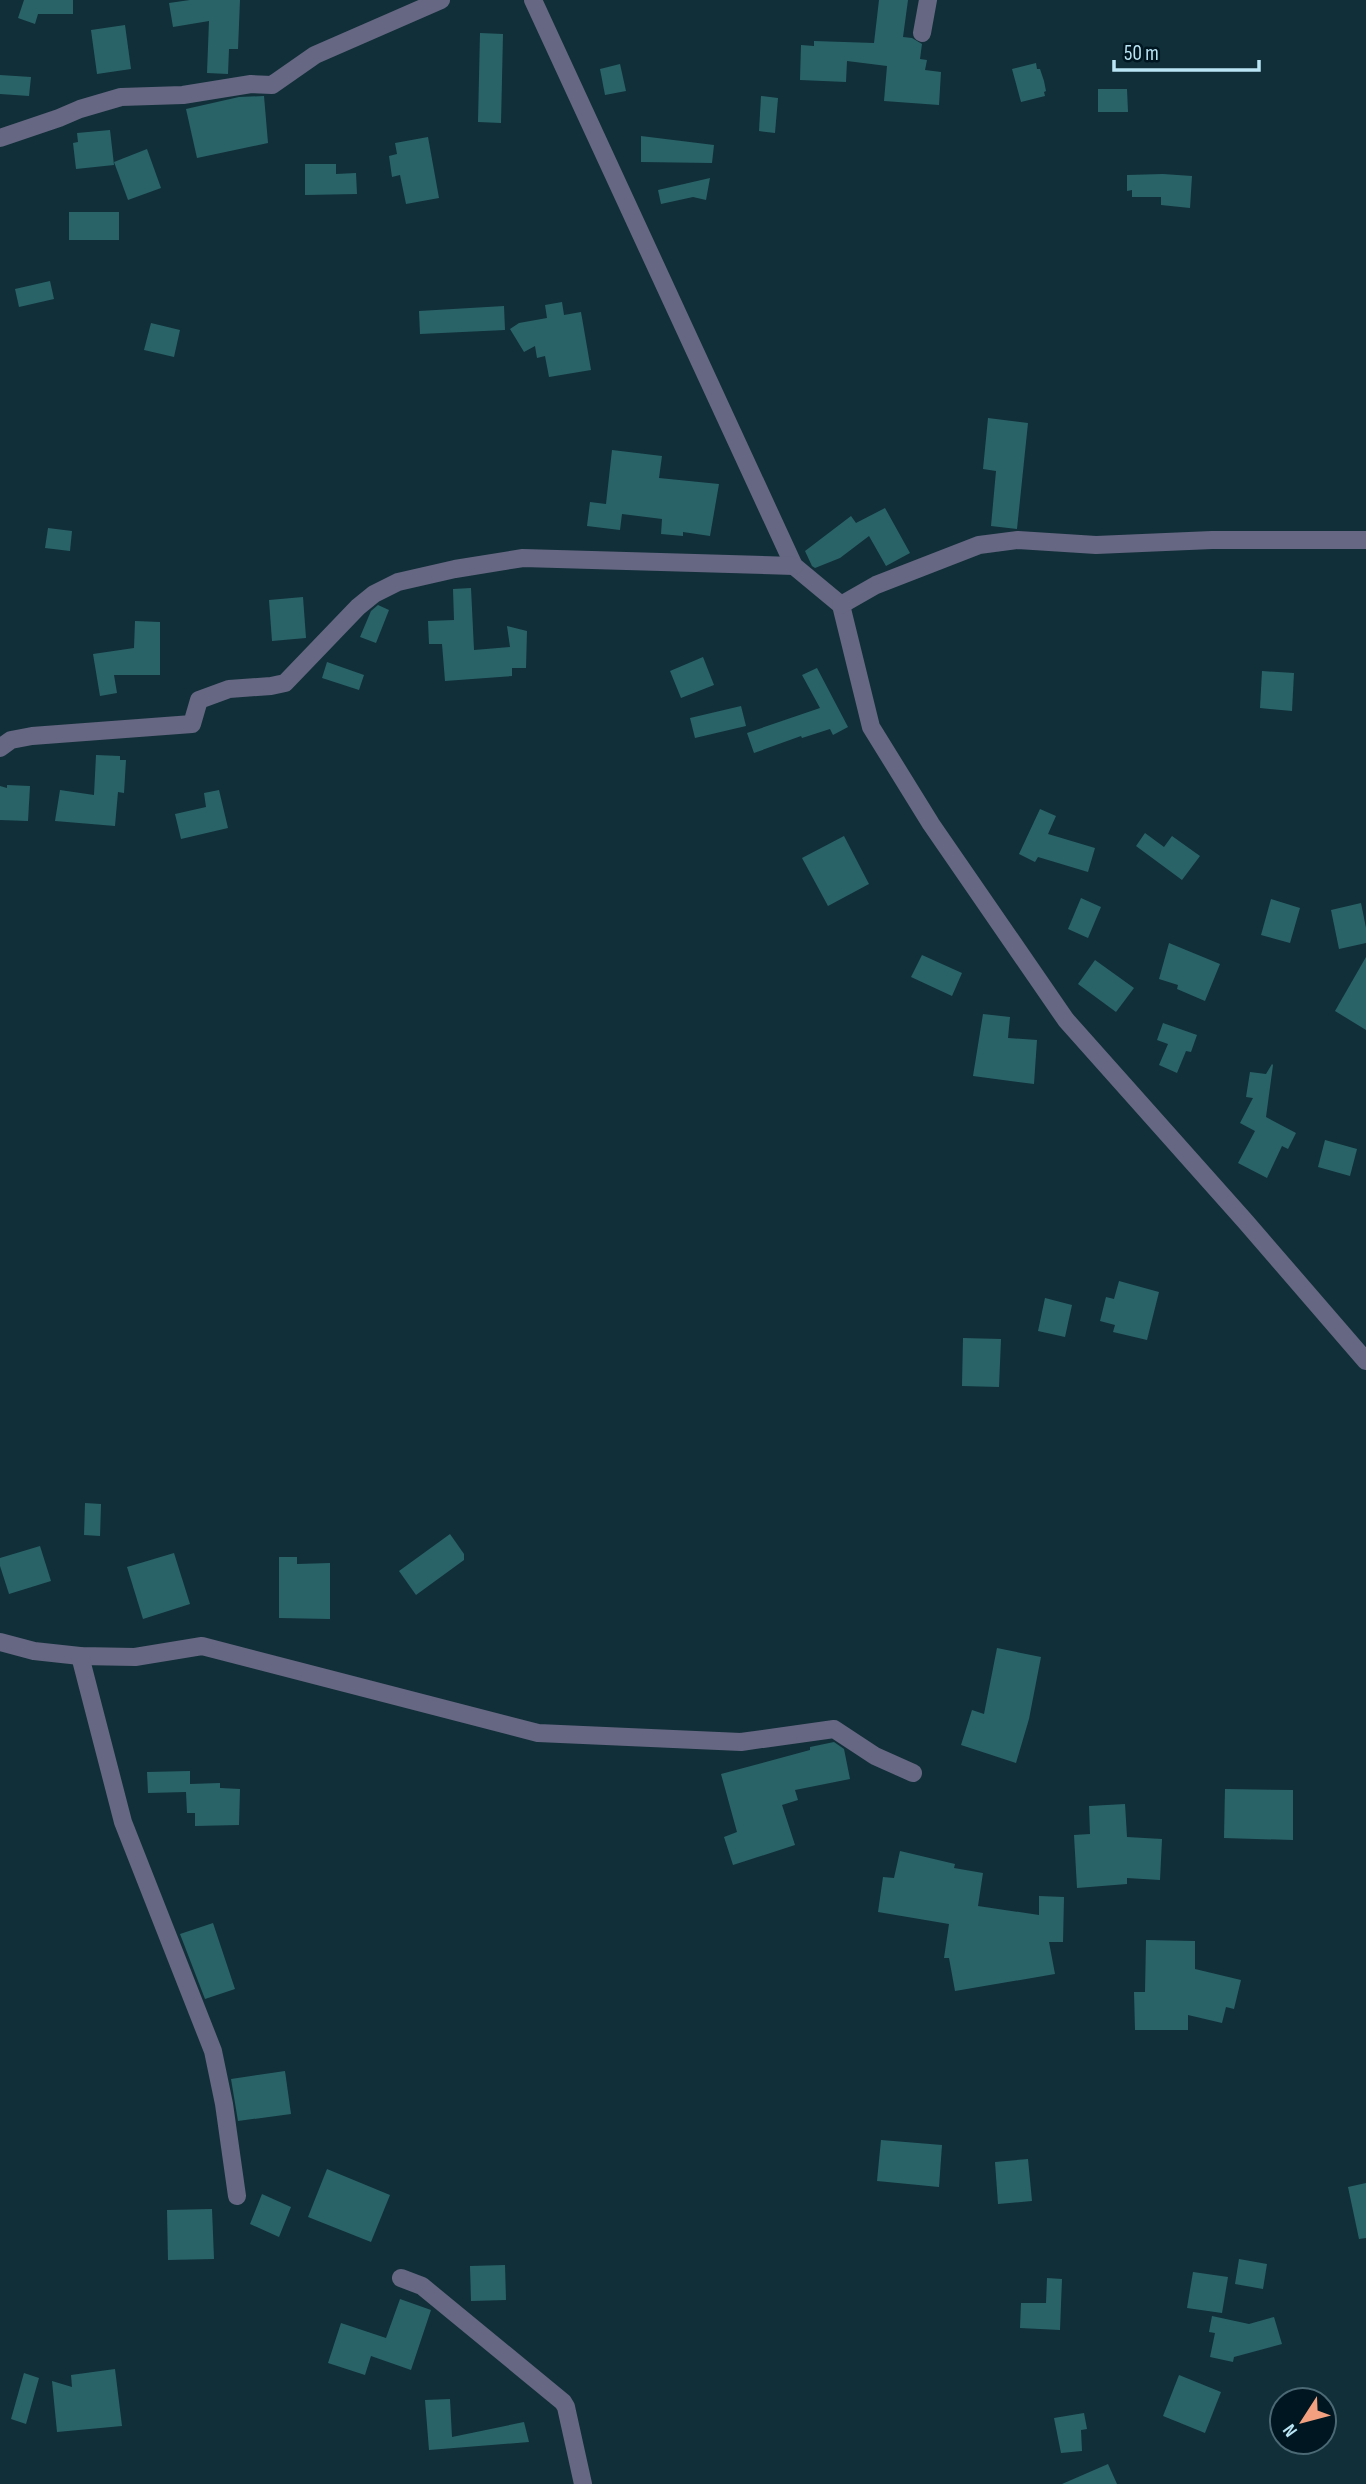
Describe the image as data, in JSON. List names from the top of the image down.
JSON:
{
  "scale_bar": "50 m",
  "north": "bottom left"
}
